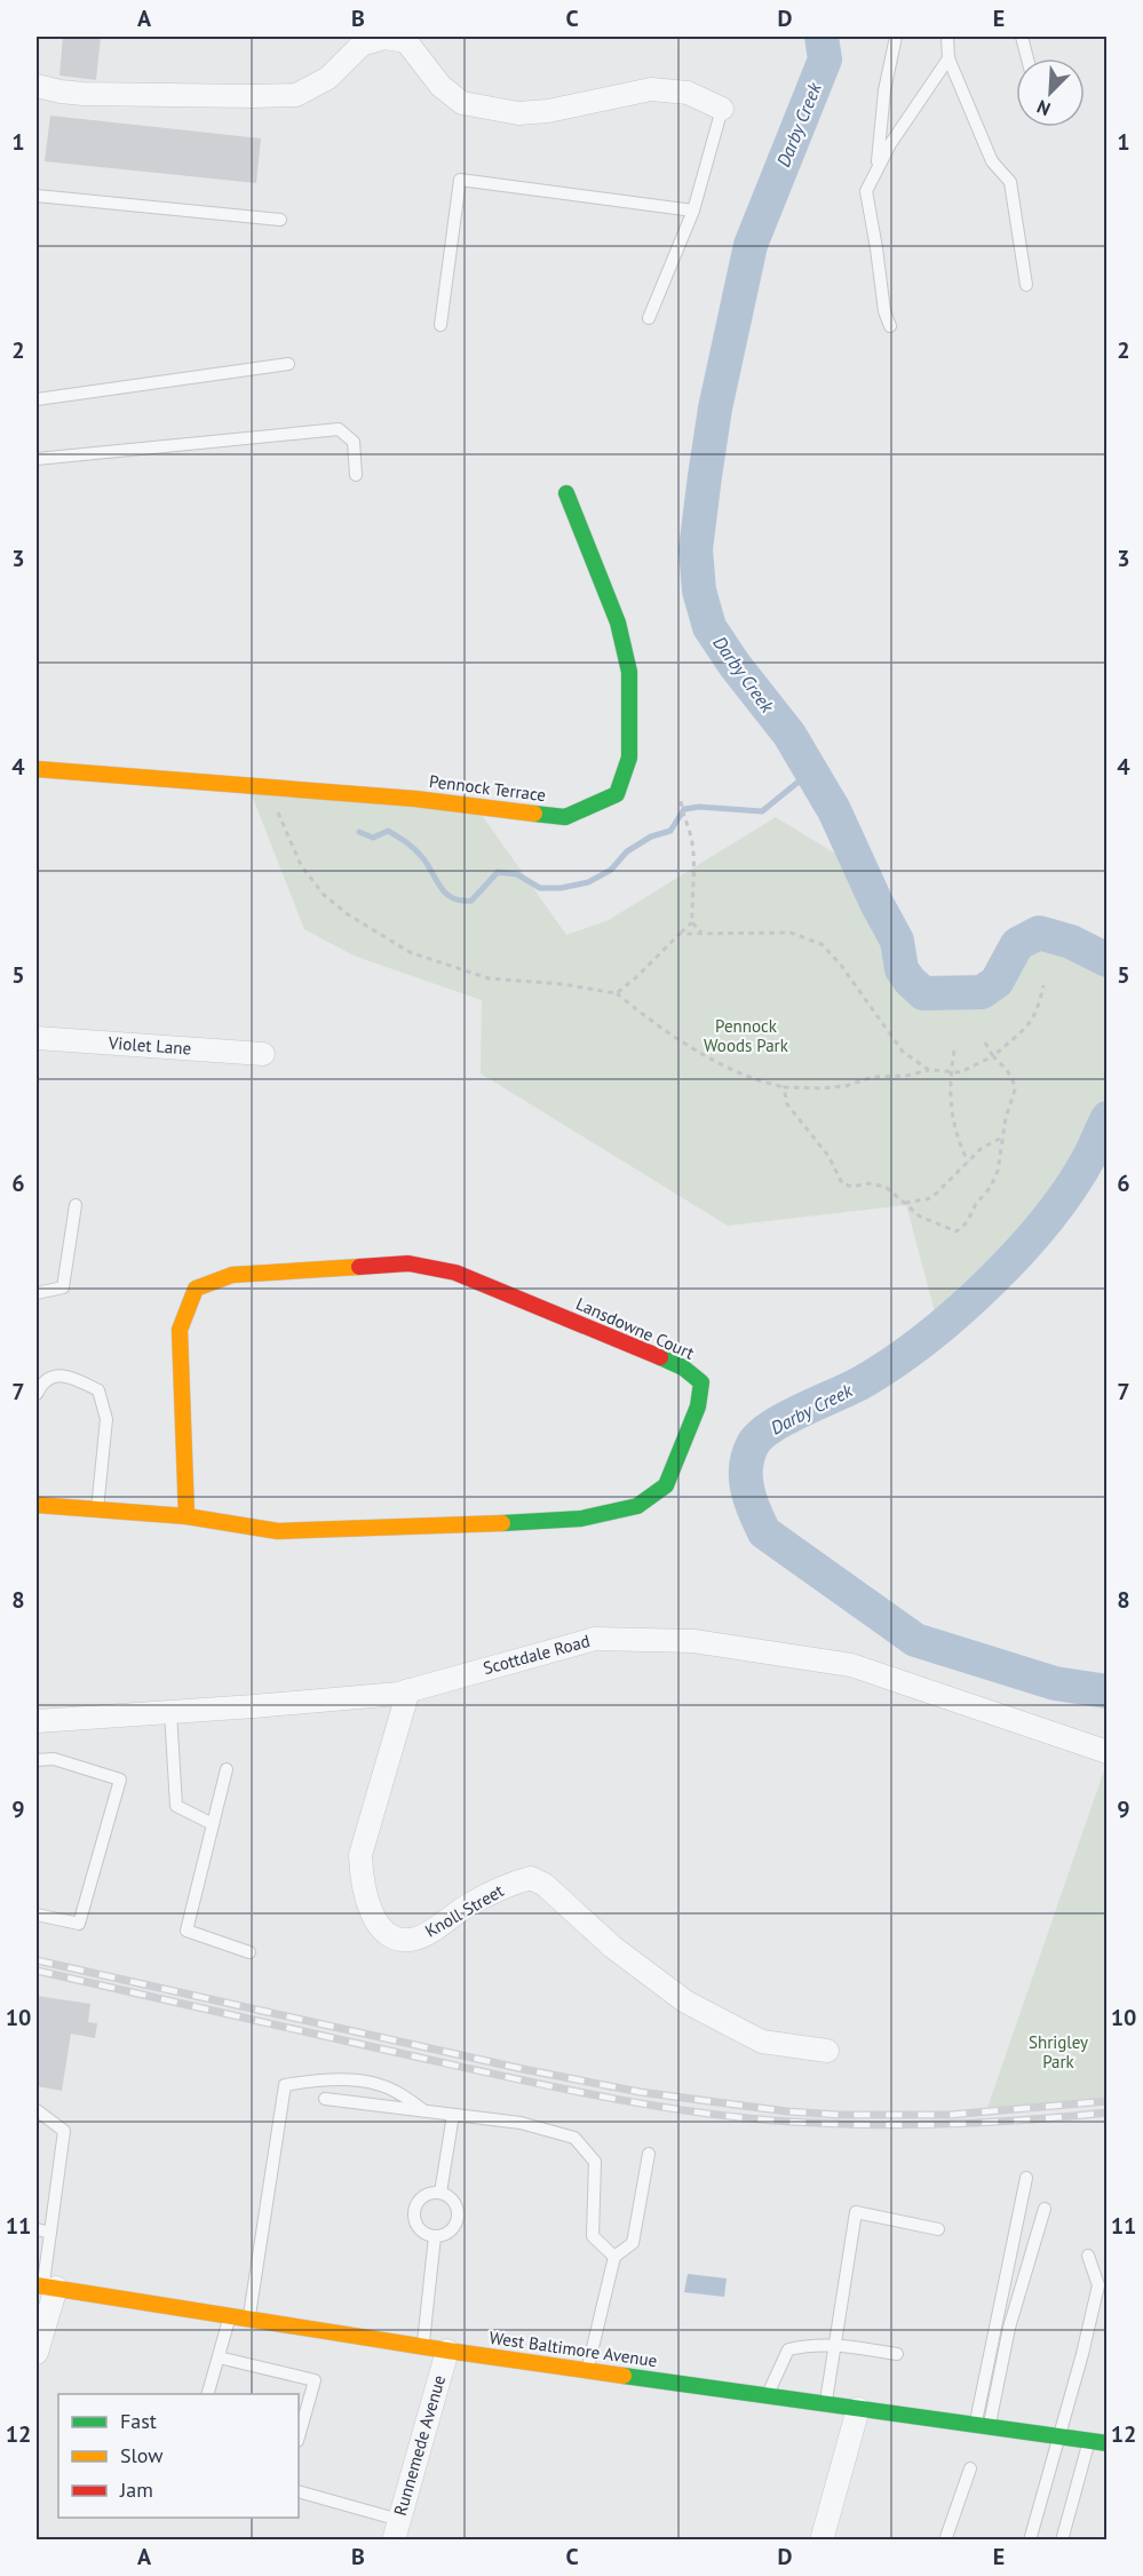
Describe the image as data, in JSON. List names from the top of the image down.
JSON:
{
  "streets": {
    "street": [
      "Pennock Terrace",
      "Violet Lane",
      "Lansdowne Court",
      "Scottdale Road",
      "Knoll Street",
      "West Baltimore Avenue",
      "Runnemede Avenue"
    ]
  },
  "crossings": [
    ["Scottdale Road", "Knoll Street"],
    ["West Baltimore Avenue", "Runnemede Avenue"]
  ],
  "water": ["Darby Creek"],
  "parks": ["Pennock Woods Park", "Shrigley Park"],
  "legend": ["Fast", "Slow", "Jam"],
  "north": "bottom left",
  "grid": {
    "columns": [
      "A",
      "B",
      "C",
      "D",
      "E"
    ],
    "rows": [
      "1",
      "2",
      "3",
      "4",
      "5",
      "6",
      "7",
      "8",
      "9",
      "10",
      "11",
      "12"
    ]
  }
}
